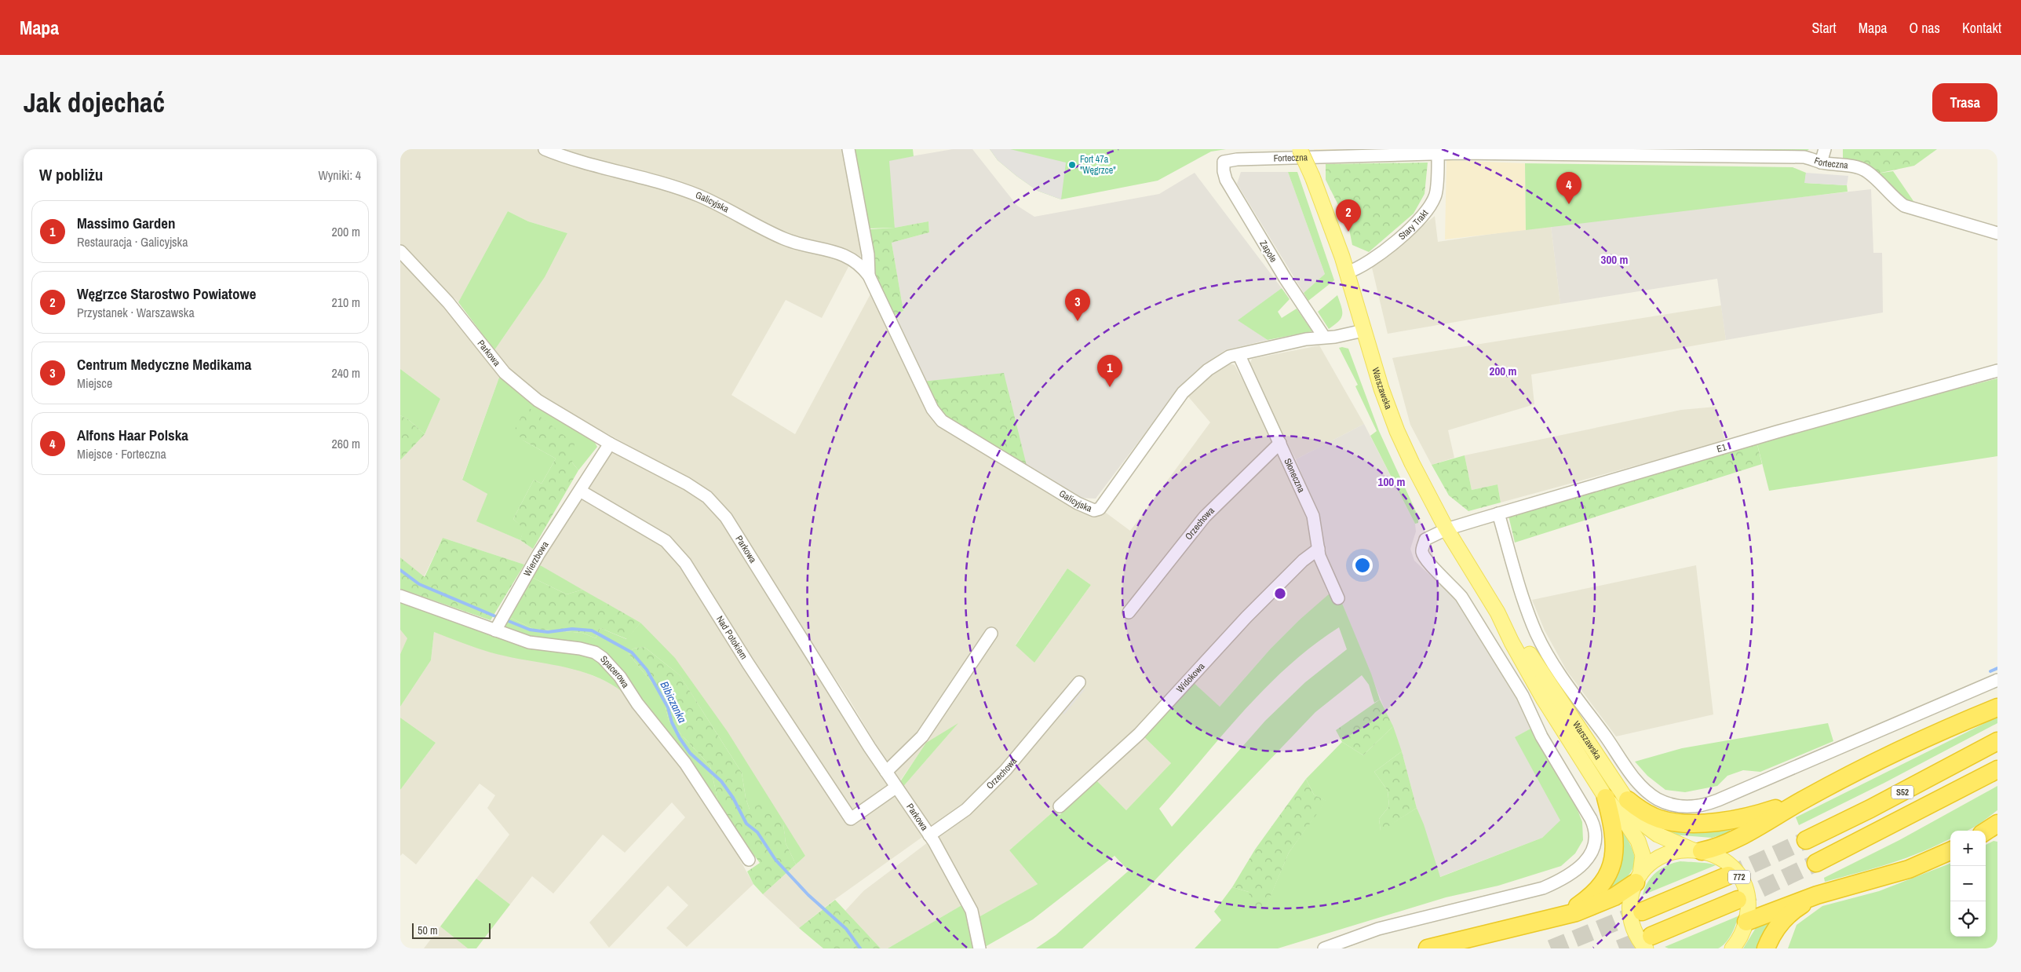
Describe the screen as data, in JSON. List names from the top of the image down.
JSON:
{
  "streets": {
    "highway": ["S52"],
    "main road": ["Warszawska", "772"],
    "street": [
      "Forteczna",
      "Galicyjska",
      "Stary Trakt",
      "Zapole",
      "Parkowa",
      "E1",
      "Słoneczna",
      "Orzechowa",
      "Wierzbowa",
      "Nad Potokiem",
      "Spacerowa",
      "Widokowa"
    ]
  },
  "crossings": [
    ["Forteczna", "Stary Trakt"],
    ["Forteczna", "Zapole"],
    ["Galicyjska", "Zapole"],
    ["Galicyjska", "Warszawska"],
    ["Galicyjska", "Słoneczna"],
    ["Stary Trakt", "Warszawska"],
    ["Parkowa", "Orzechowa"],
    ["Parkowa", "Nad Potokiem"],
    ["Warszawska", "E1"],
    ["Warszawska", "772"],
    ["Słoneczna", "Orzechowa"],
    ["Słoneczna", "Widokowa"],
    ["Wierzbowa", "Nad Potokiem"],
    ["Wierzbowa", "Spacerowa"]
  ],
  "water": ["Bibiczanka"],
  "places": ["Fort 47a \"Węgrzce\""],
  "scale_bar": "50 m",
  "page": {
    "header": "Mapa",
    "nav": [
      "Start",
      "Mapa",
      "O nas",
      "Kontakt"
    ],
    "buttons": "Trasa",
    "title": "Jak dojechać",
    "heading": ["W pobliżu", "Wyniki: 4"],
    "pins": [
      "4",
      "2",
      "3",
      "1"
    ],
    "list": [
      {
        "mark": "1",
        "name": "Massimo Garden",
        "note": "Restauracja · Galicyjska",
        "value": "200 m"
      },
      {
        "mark": "2",
        "name": "Węgrzce Starostwo Powiatowe",
        "note": "Przystanek · Warszawska",
        "value": "210 m"
      },
      {
        "mark": "3",
        "name": "Centrum Medyczne Medikama",
        "note": "Miejsce",
        "value": "240 m"
      },
      {
        "mark": "4",
        "name": "Alfons Haar Polska",
        "note": "Miejsce · Forteczna",
        "value": "260 m"
      }
    ],
    "map_buttons": ["+", "−"],
    "scale": "50 m"
  },
  "rings": ["300 m", "200 m", "100 m"]
}
